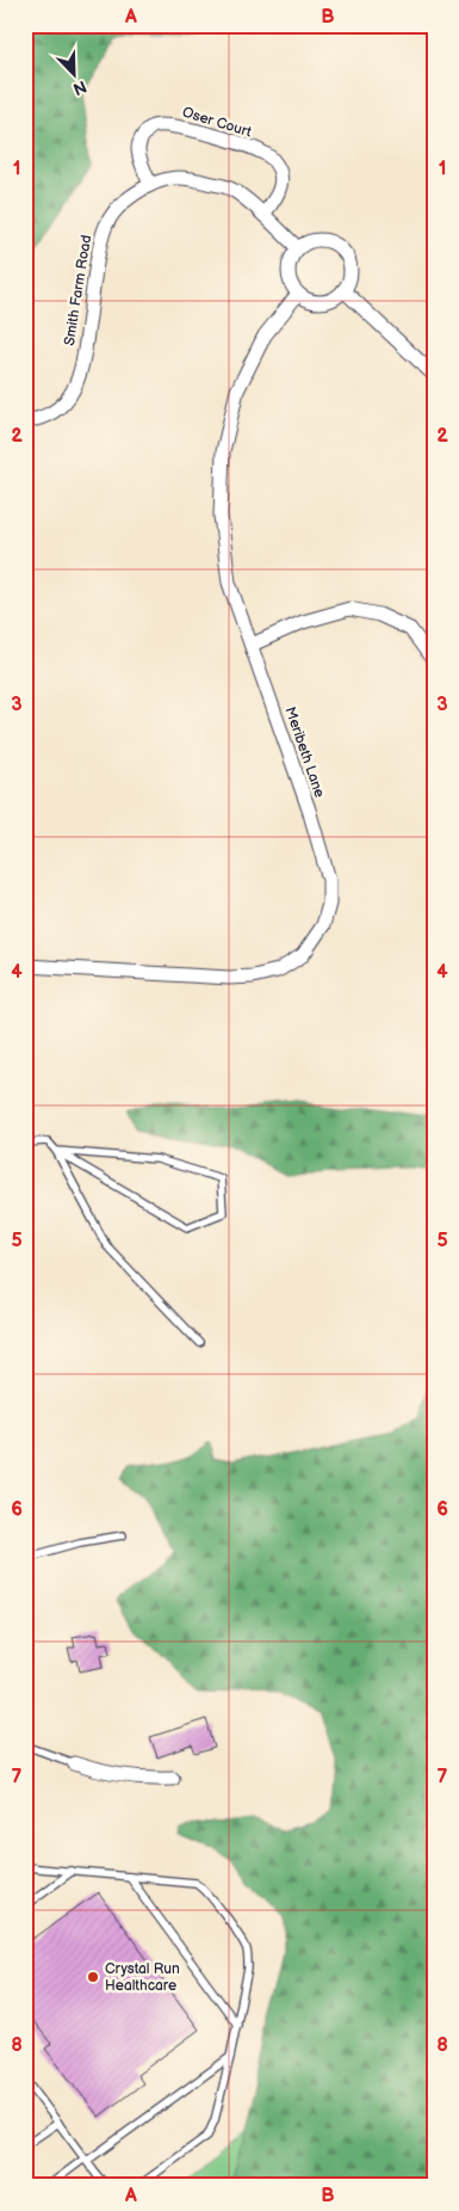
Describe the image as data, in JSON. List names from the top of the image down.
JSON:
{
  "streets": {
    "street": ["Oser Court", "Smith Farm Road", "Meribeth Lane"]
  },
  "crossings": [
    ["Oser Court", "Smith Farm Road"],
    ["Smith Farm Road", "Meribeth Lane"]
  ],
  "places": ["Crystal Run Healthcare"],
  "north": "bottom right",
  "grid": {
    "columns": ["A", "B"],
    "rows": [
      "1",
      "2",
      "3",
      "4",
      "5",
      "6",
      "7",
      "8"
    ]
  }
}
